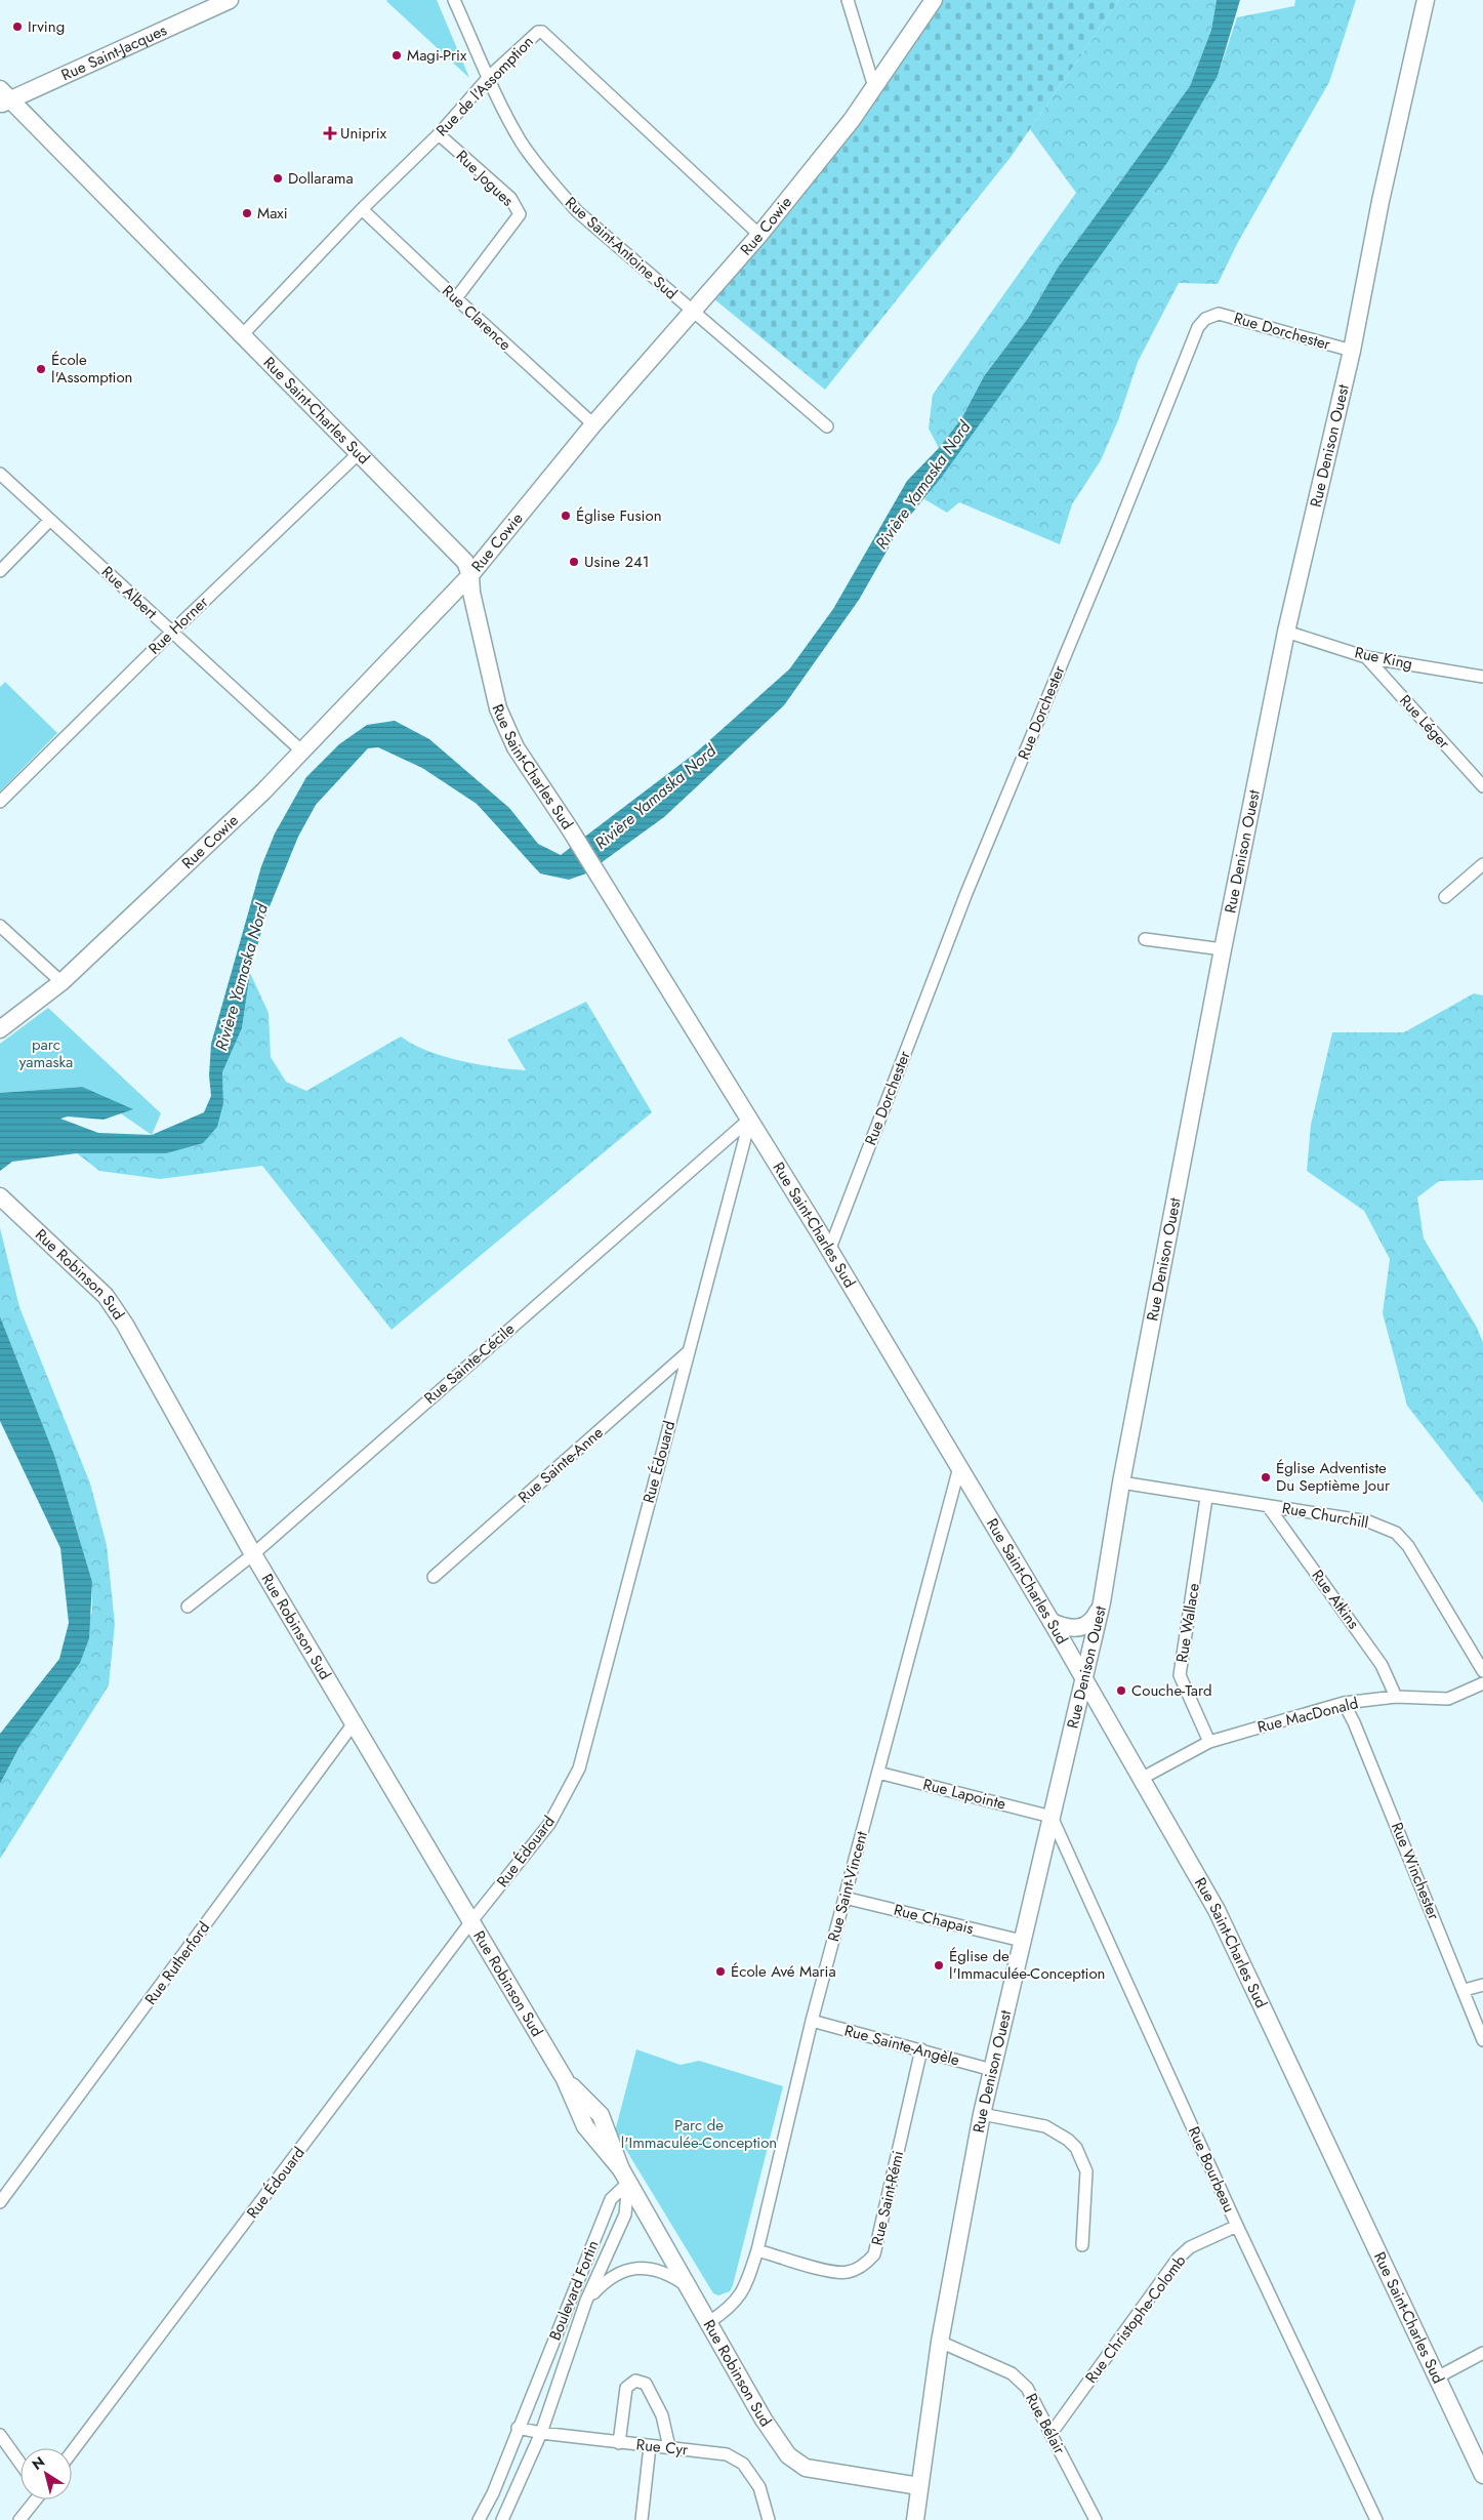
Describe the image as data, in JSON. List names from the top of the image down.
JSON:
{
  "streets": {
    "street": [
      "Rue Saint-Jacques",
      "Rue de l'Assomption",
      "Rue Jogues",
      "Rue Cowie",
      "Rue Saint-Antoine Sud",
      "Rue Clarence",
      "Rue Dorchester",
      "Rue Saint-Charles Sud",
      "Rue Denison Ouest",
      "Rue Albert",
      "Rue Horner",
      "Rue King",
      "Rue Léger",
      "Rue Robinson Sud",
      "Rue Sainte-Cécile",
      "Rue Édouard",
      "Rue Sainte-Anne",
      "Rue Churchill",
      "Rue Atkins",
      "Rue Wallace",
      "Rue MacDonald",
      "Rue Lapointe",
      "Rue Winchester",
      "Rue Saint-Vincent",
      "Rue Chapais",
      "Rue Rutherford",
      "Rue Sainte-Angèle",
      "Rue Bourbeau",
      "Rue Saint-Rémi",
      "Boulevard Fortin",
      "Rue Christophe-Colomb",
      "Rue Bélair",
      "Rue Cyr"
    ]
  },
  "crossings": [
    ["Rue Saint-Jacques", "Rue Saint-Charles Sud"],
    ["Rue de l'Assomption", "Rue Jogues"],
    ["Rue de l'Assomption", "Rue Cowie"],
    ["Rue de l'Assomption", "Rue Saint-Antoine Sud"],
    ["Rue de l'Assomption", "Rue Clarence"],
    ["Rue de l'Assomption", "Rue Saint-Charles Sud"],
    ["Rue Jogues", "Rue Clarence"],
    ["Rue Cowie", "Rue Saint-Antoine Sud"],
    ["Rue Cowie", "Rue Clarence"],
    ["Rue Cowie", "Rue Saint-Charles Sud"],
    ["Rue Cowie", "Rue Albert"],
    ["Rue Dorchester", "Rue Saint-Charles Sud"],
    ["Rue Dorchester", "Rue Denison Ouest"],
    ["Rue Saint-Charles Sud", "Rue Denison Ouest"],
    ["Rue Saint-Charles Sud", "Rue Horner"],
    ["Rue Saint-Charles Sud", "Rue Sainte-Cécile"],
    ["Rue Saint-Charles Sud", "Rue Édouard"],
    ["Rue Saint-Charles Sud", "Rue MacDonald"],
    ["Rue Saint-Charles Sud", "Rue Saint-Vincent"],
    ["Rue Denison Ouest", "Rue King"],
    ["Rue Denison Ouest", "Rue Robinson Sud"],
    ["Rue Denison Ouest", "Rue Churchill"],
    ["Rue Denison Ouest", "Rue Lapointe"],
    ["Rue Denison Ouest", "Rue Chapais"],
    ["Rue Denison Ouest", "Rue Sainte-Angèle"],
    ["Rue Denison Ouest", "Rue Bourbeau"],
    ["Rue Denison Ouest", "Rue Bélair"],
    ["Rue Albert", "Rue Horner"],
    ["Rue King", "Rue Léger"],
    ["Rue Robinson Sud", "Rue Sainte-Cécile"],
    ["Rue Robinson Sud", "Rue Édouard"],
    ["Rue Robinson Sud", "Rue Saint-Vincent"],
    ["Rue Robinson Sud", "Rue Rutherford"],
    ["Rue Robinson Sud", "Boulevard Fortin"],
    ["Rue Sainte-Cécile", "Rue Édouard"],
    ["Rue Édouard", "Rue Sainte-Anne"],
    ["Rue Churchill", "Rue Atkins"],
    ["Rue Churchill", "Rue Wallace"],
    ["Rue Atkins", "Rue MacDonald"],
    ["Rue Wallace", "Rue MacDonald"],
    ["Rue MacDonald", "Rue Winchester"],
    ["Rue Lapointe", "Rue Saint-Vincent"],
    ["Rue Lapointe", "Rue Bourbeau"],
    ["Rue Saint-Vincent", "Rue Chapais"],
    ["Rue Saint-Vincent", "Rue Sainte-Angèle"],
    ["Rue Saint-Vincent", "Rue Saint-Rémi"],
    ["Rue Sainte-Angèle", "Rue Saint-Rémi"],
    ["Rue Bourbeau", "Rue Christophe-Colomb"],
    ["Boulevard Fortin", "Rue Cyr"],
    ["Rue Christophe-Colomb", "Rue Bélair"]
  ],
  "water": ["Rivière Yamaska Nord"],
  "parks": ["parc yamaska", "Parc de l'Immaculée-Conception"],
  "places": {
    "other": [
      "Irving",
      "Magi-Prix",
      "Dollarama",
      "Maxi",
      "École l'Assomption",
      "Église Fusion",
      "Usine 241",
      "Église Adventiste Du Septième Jour",
      "Couche-Tard",
      "Église de l'Immaculée-Conception",
      "École Avé Maria"
    ],
    "health": ["Uniprix"]
  },
  "north": "top left"
}
